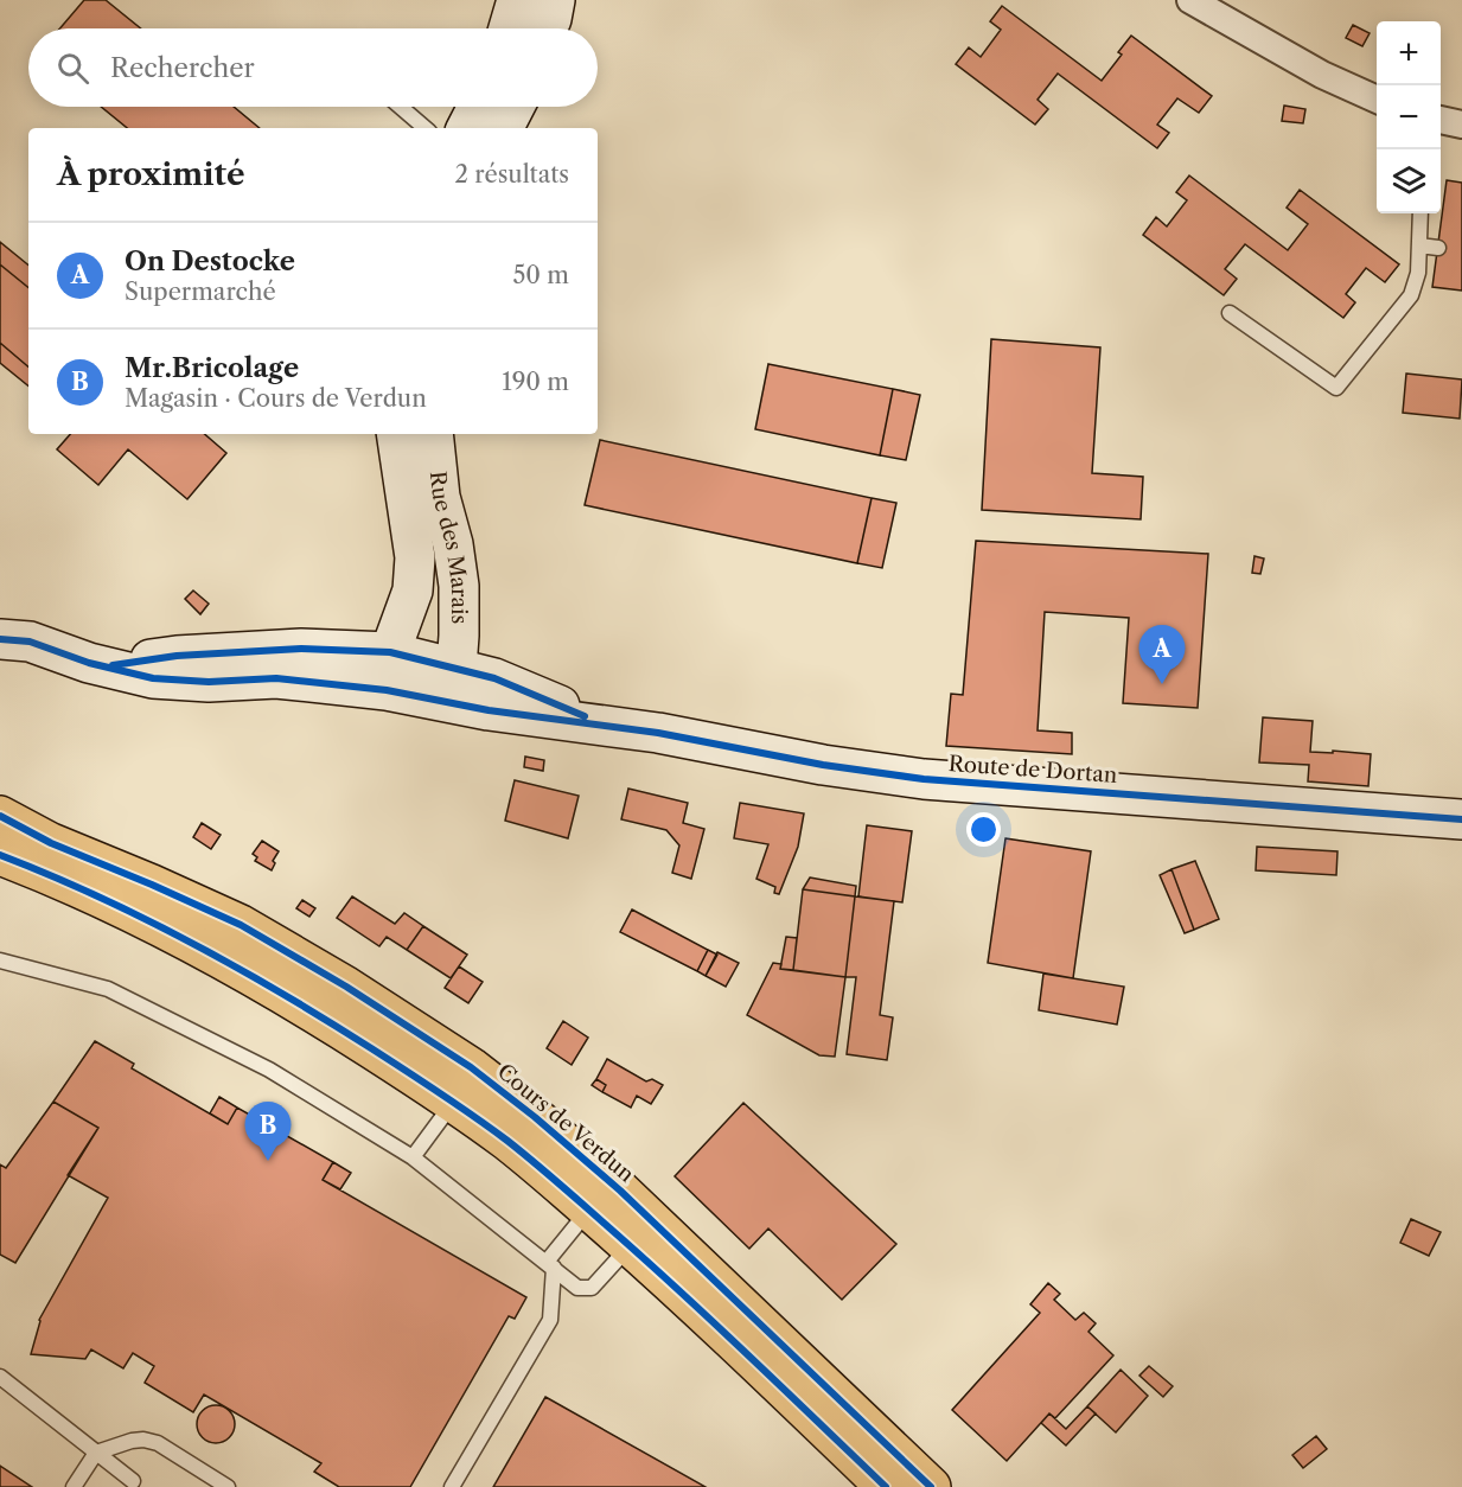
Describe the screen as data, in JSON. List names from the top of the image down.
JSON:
{
  "streets": {
    "main road": ["Rue des Marais", "Route de Dortan", "Cours de Verdun"]
  },
  "crossings": [
    ["Rue des Marais", "Route de Dortan"]
  ],
  "page": {
    "map_buttons": ["+", "−"],
    "search": "Rechercher",
    "heading": ["À proximité", "2 résultats"],
    "list": [
      {
        "mark": "A",
        "name": "On Destocke",
        "note": "Supermarché",
        "value": "50 m"
      },
      {
        "mark": "B",
        "name": "Mr.Bricolage",
        "note": "Magasin · Cours de Verdun",
        "value": "190 m"
      }
    ],
    "pins": ["A", "B"]
  }
}
